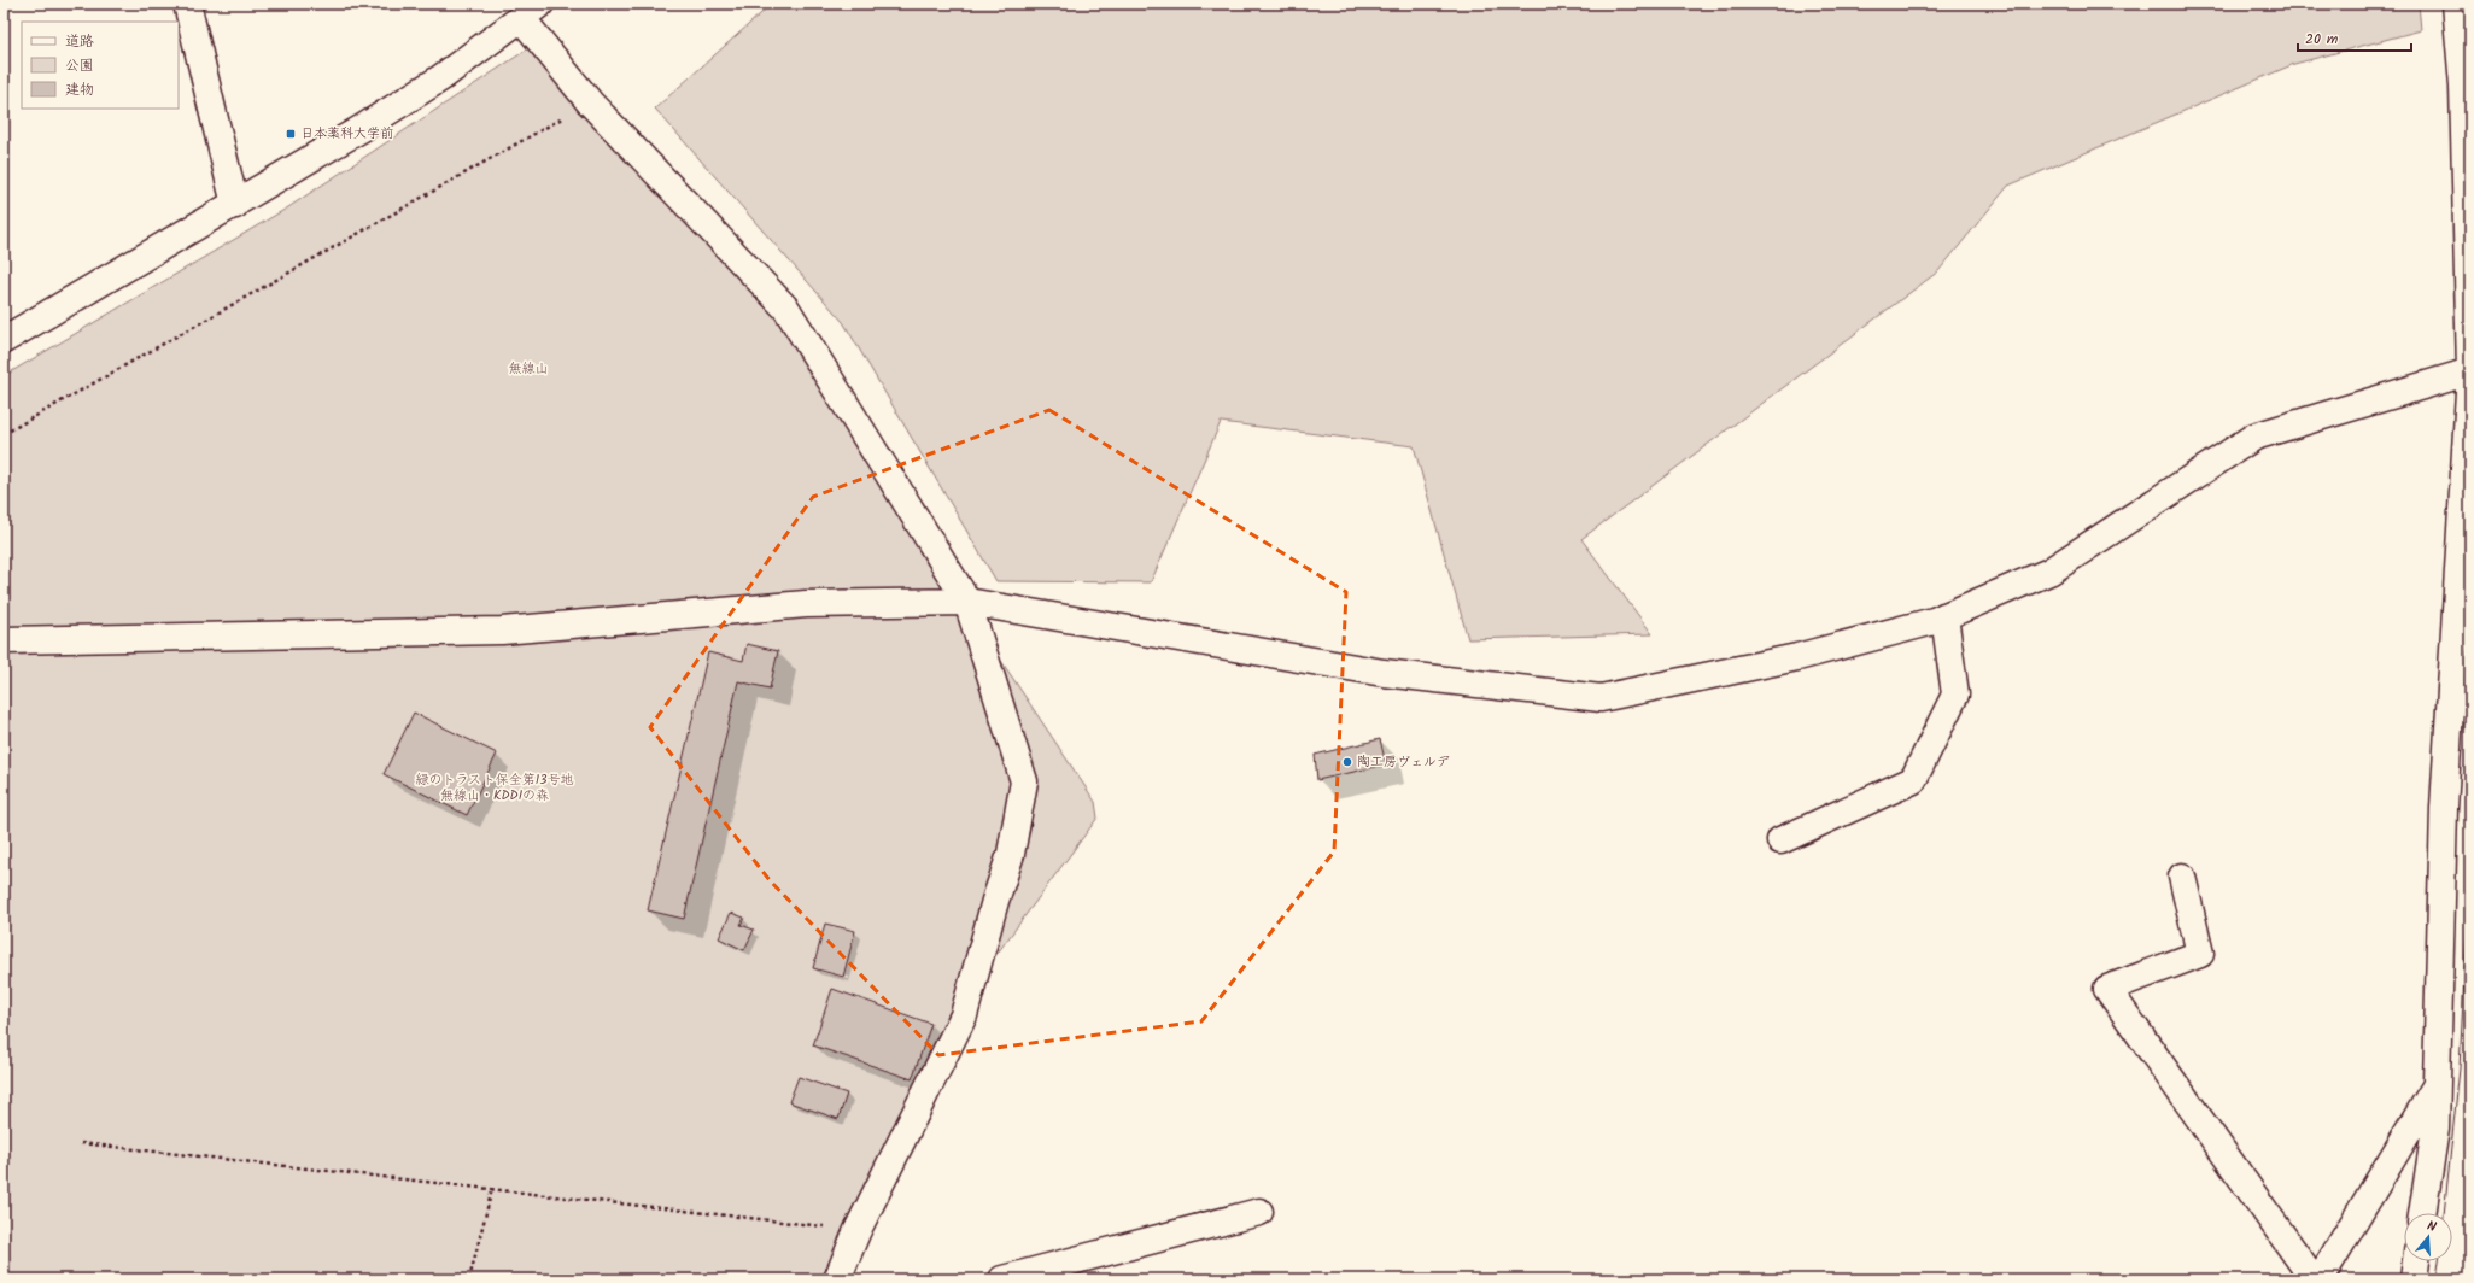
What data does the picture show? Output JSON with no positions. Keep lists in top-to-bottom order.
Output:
{
  "parks": ["無線山", "緑のトラスト保全第13号地 無線山・KDDIの森"],
  "places": {
    "transit": ["日本薬科大学前"],
    "other": ["陶工房ヴェルデ"]
  },
  "legend": ["道路", "公園", "建物"],
  "scale_bar": "20 m",
  "north": "top"
}
